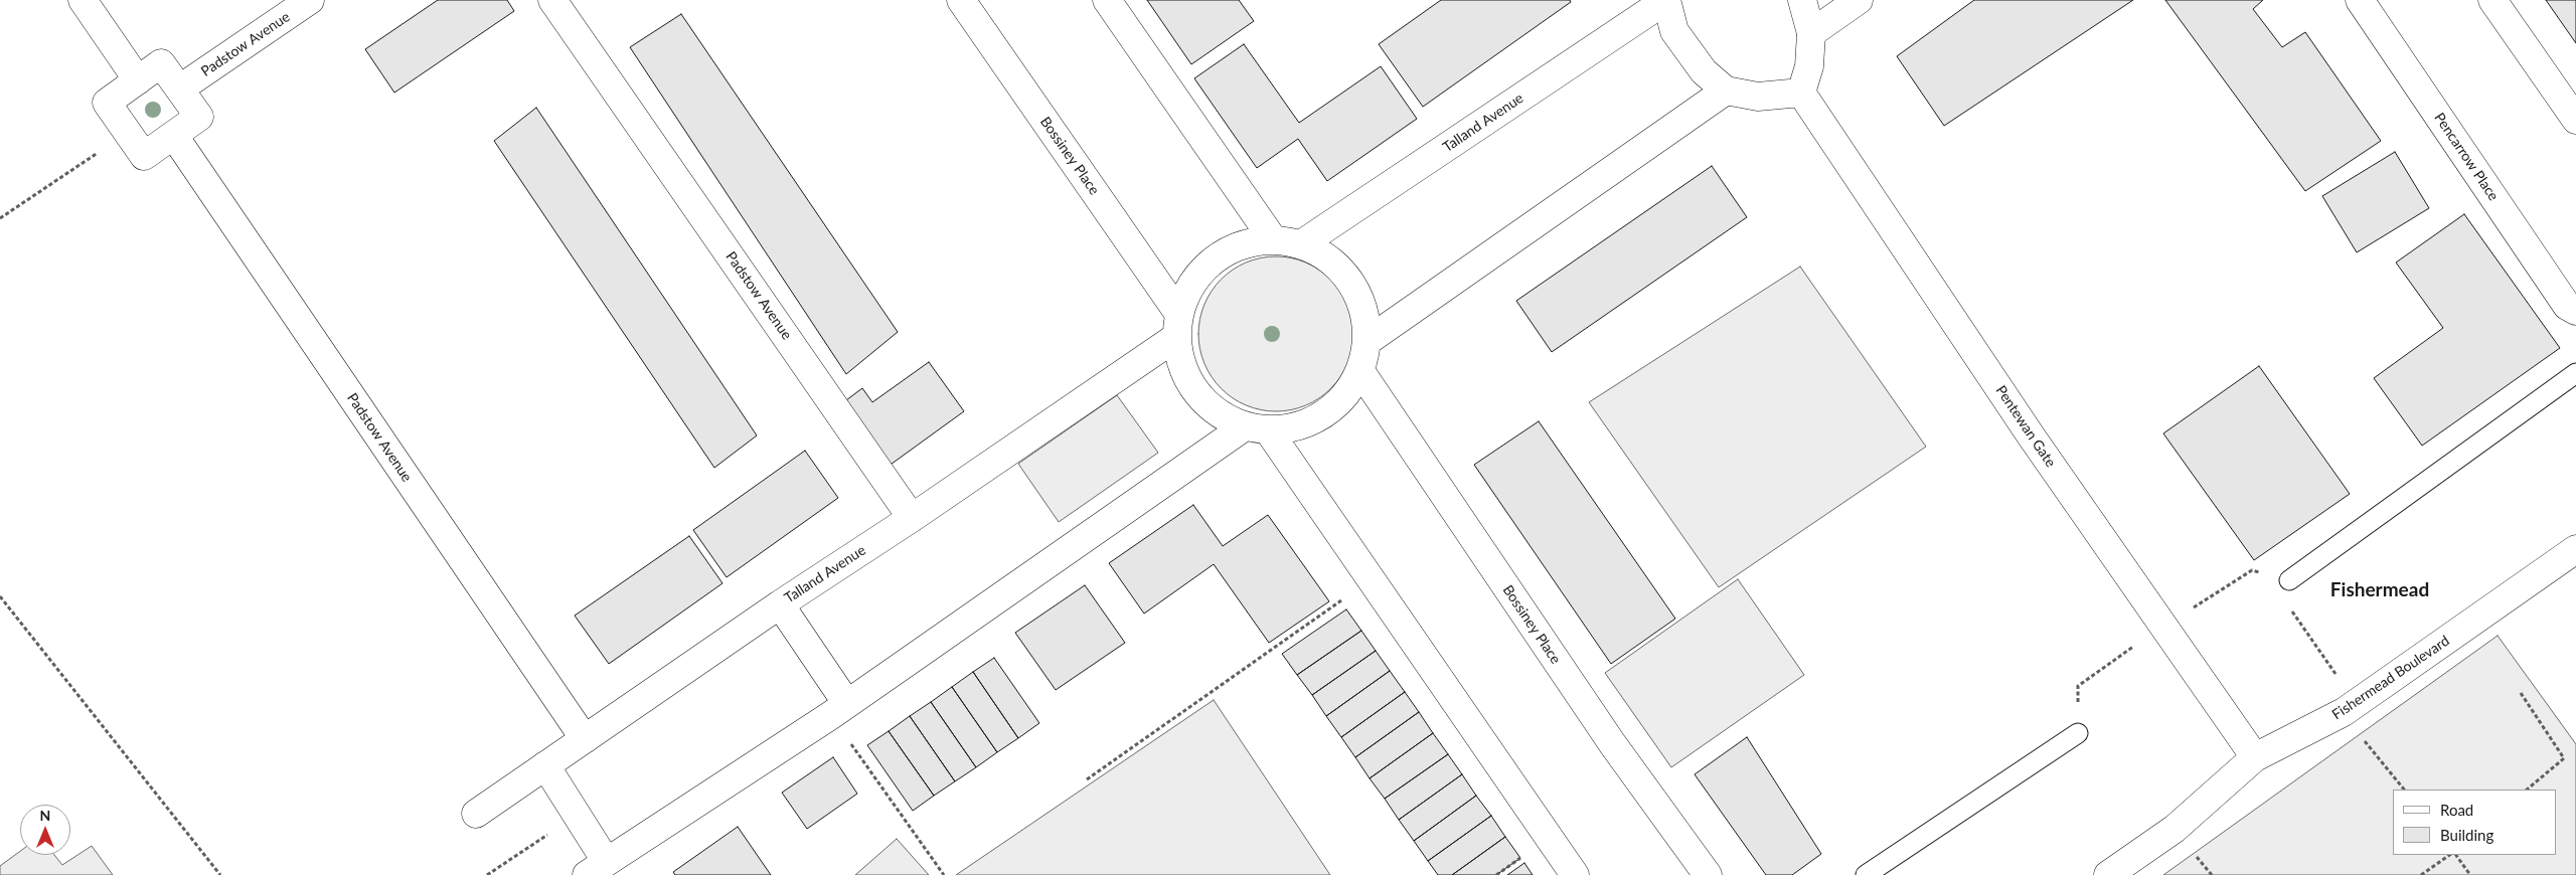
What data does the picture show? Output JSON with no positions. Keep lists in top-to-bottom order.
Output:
{
  "streets": {
    "street": [
      "Padstow Avenue",
      "Talland Avenue",
      "Bossiney Place",
      "Pencarrow Place",
      "Pentewan Gate",
      "Fishermead Boulevard"
    ]
  },
  "crossings": [
    ["Padstow Avenue", "Talland Avenue"],
    ["Talland Avenue", "Bossiney Place"],
    ["Pentewan Gate", "Fishermead Boulevard"]
  ],
  "districts": ["Fishermead"],
  "legend": ["Road", "Building"],
  "north": "top"
}
